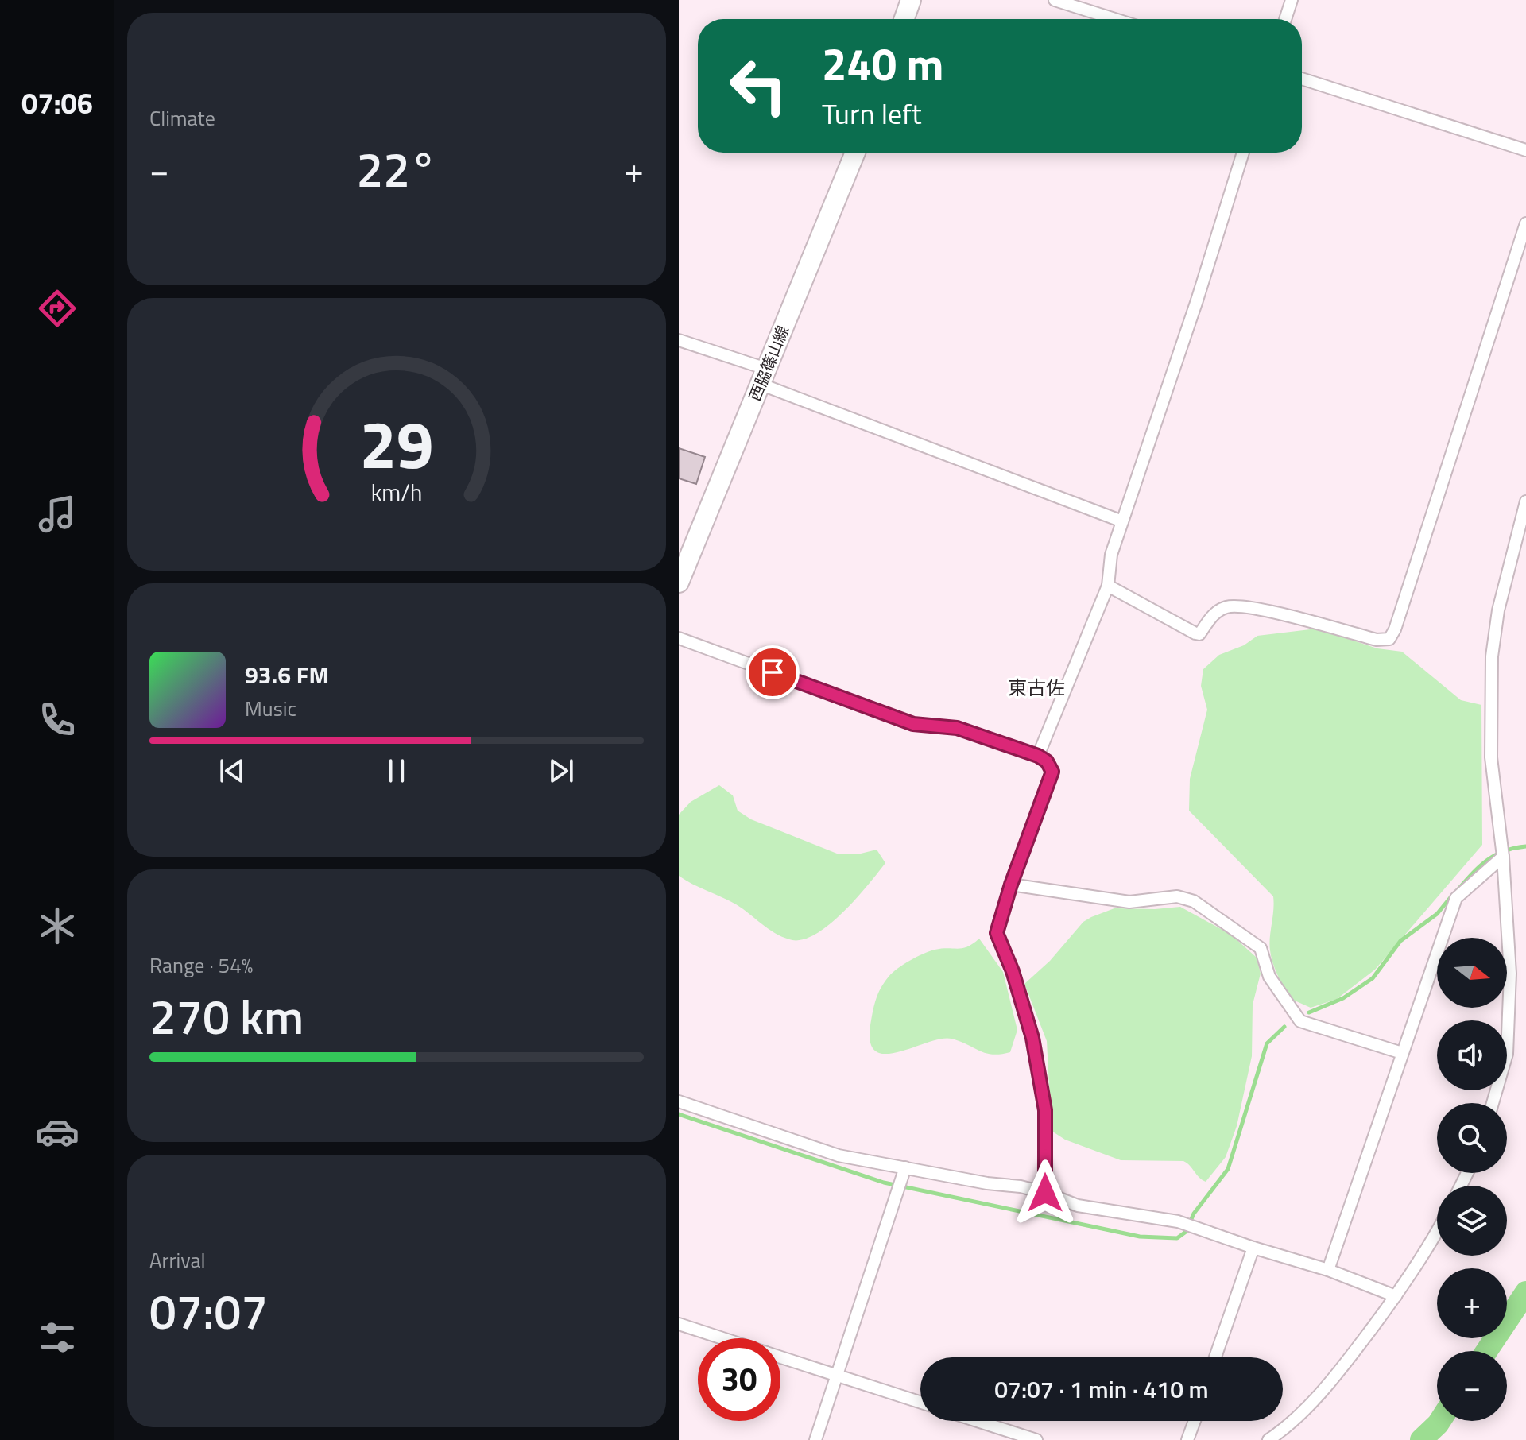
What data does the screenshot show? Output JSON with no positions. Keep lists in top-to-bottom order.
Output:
{
  "streets": {
    "main road": ["西脇篠山線"]
  },
  "districts": ["東古佐"],
  "north": "right",
  "page": {
    "tabs": "07:06",
    "tile": [
      "Climate",
      ["Range · 54%", "270 km"],
      ["Arrival", "07:07"]
    ],
    "turn": ["240 m", "Turn left"],
    "heat": ["−", "22°", "+"],
    "song": ["93.6 FM", "Music"],
    "map_buttons": ["+", "−"],
    "limit": "30",
    "trip": "07:07 · 1 min · 410 m",
    "gauge": ["29", "km/h"]
  }
}
